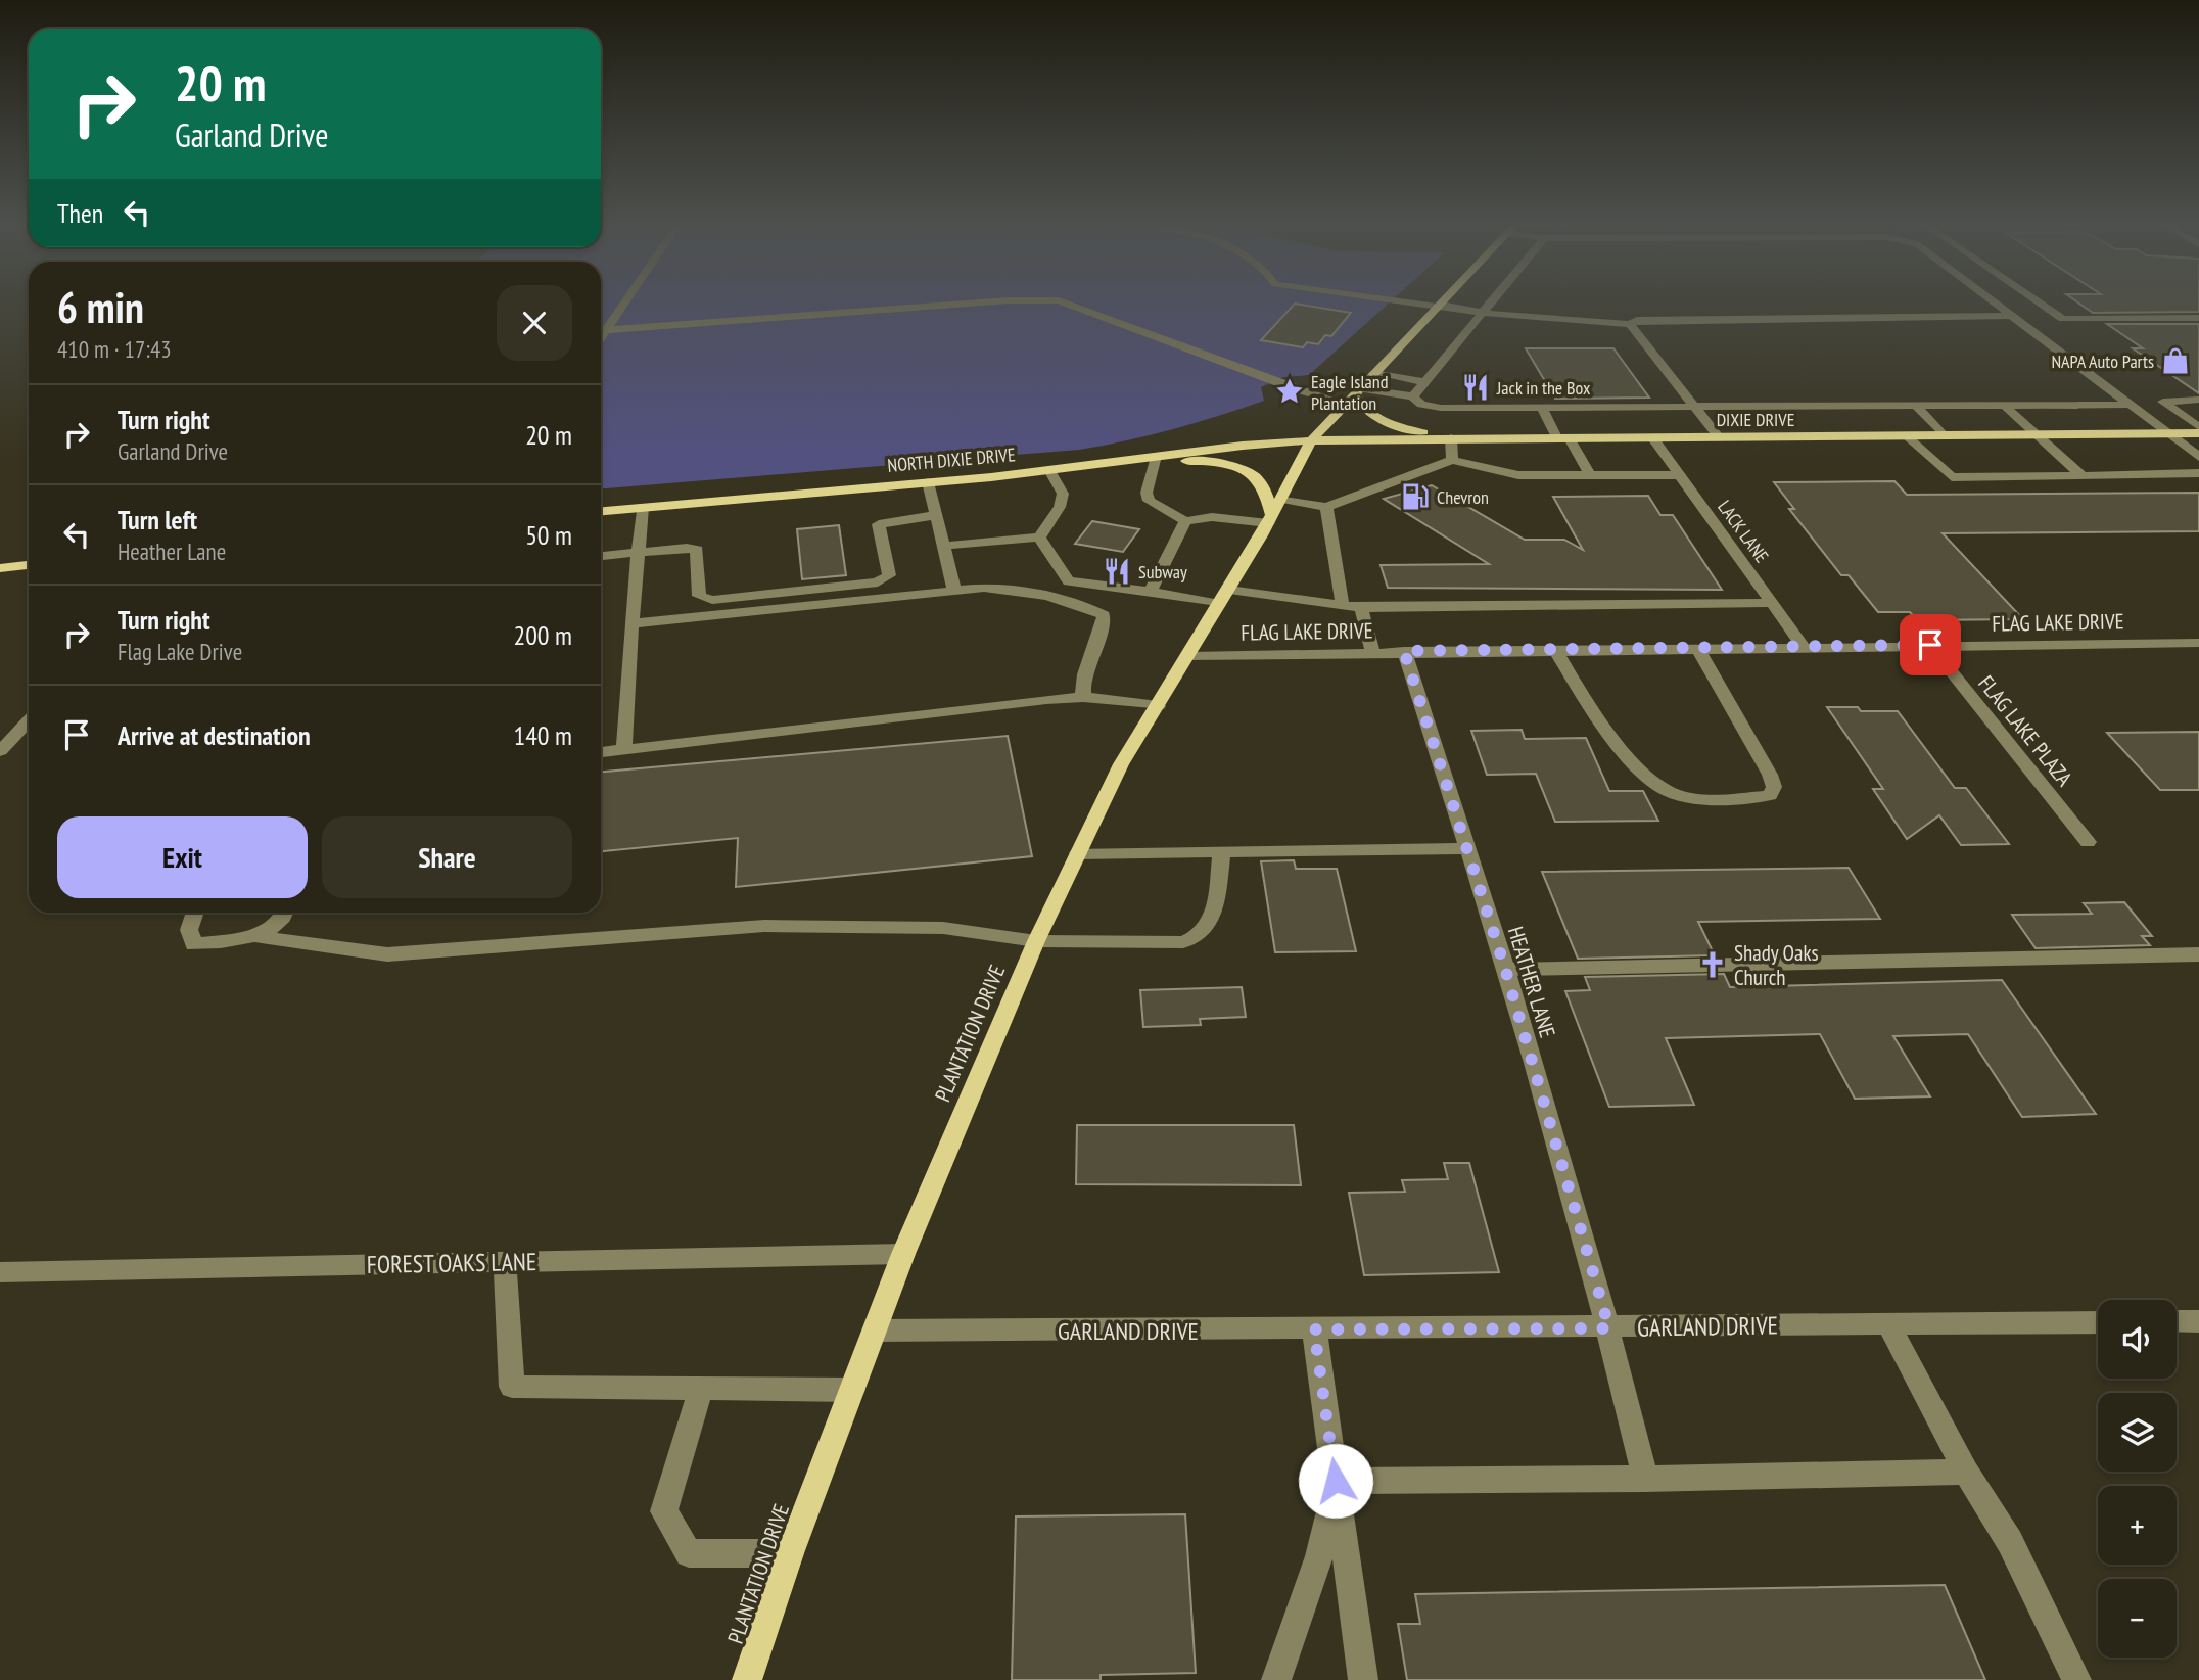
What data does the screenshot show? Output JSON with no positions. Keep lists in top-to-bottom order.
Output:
{
  "streets": {
    "main road": ["DIXIE DRIVE", "NORTH DIXIE DRIVE", "PLANTATION DRIVE"],
    "street": [
      "LACK LANE",
      "FLAG LAKE DRIVE",
      "FLAG LAKE PLAZA",
      "HEATHER LANE",
      "FOREST OAKS LANE",
      "GARLAND DRIVE"
    ]
  },
  "crossings": [
    ["DIXIE DRIVE", "NORTH DIXIE DRIVE"],
    ["DIXIE DRIVE", "LACK LANE"],
    ["DIXIE DRIVE", "PLANTATION DRIVE"],
    ["NORTH DIXIE DRIVE", "PLANTATION DRIVE"],
    ["LACK LANE", "FLAG LAKE DRIVE"],
    ["FLAG LAKE DRIVE", "FLAG LAKE PLAZA"],
    ["FLAG LAKE DRIVE", "HEATHER LANE"],
    ["FLAG LAKE DRIVE", "PLANTATION DRIVE"],
    ["HEATHER LANE", "GARLAND DRIVE"],
    ["PLANTATION DRIVE", "FOREST OAKS LANE"],
    ["PLANTATION DRIVE", "GARLAND DRIVE"]
  ],
  "places": {
    "shop": ["NAPA Auto Parts"],
    "restaurant": ["Jack in the Box", "Subway"],
    "place": ["Eagle Island Plantation"],
    "fuel station": ["Chevron"],
    "church": ["Shady Oaks Church"]
  },
  "page": {
    "turn": ["20 m", "Garland Drive"],
    "then": "Then",
    "heading": ["6 min", "410 m · 17:43"],
    "list": [
      {
        "name": "Turn right",
        "note": "Garland Drive",
        "value": "20 m"
      },
      {
        "name": "Turn left",
        "note": "Heather Lane",
        "value": "50 m"
      },
      {
        "name": "Turn right",
        "note": "Flag Lake Drive",
        "value": "200 m"
      },
      {
        "name": "Arrive at destination",
        "value": "140 m"
      }
    ],
    "buttons": ["Exit", "Share"],
    "map_buttons": ["+", "−"]
  }
}
